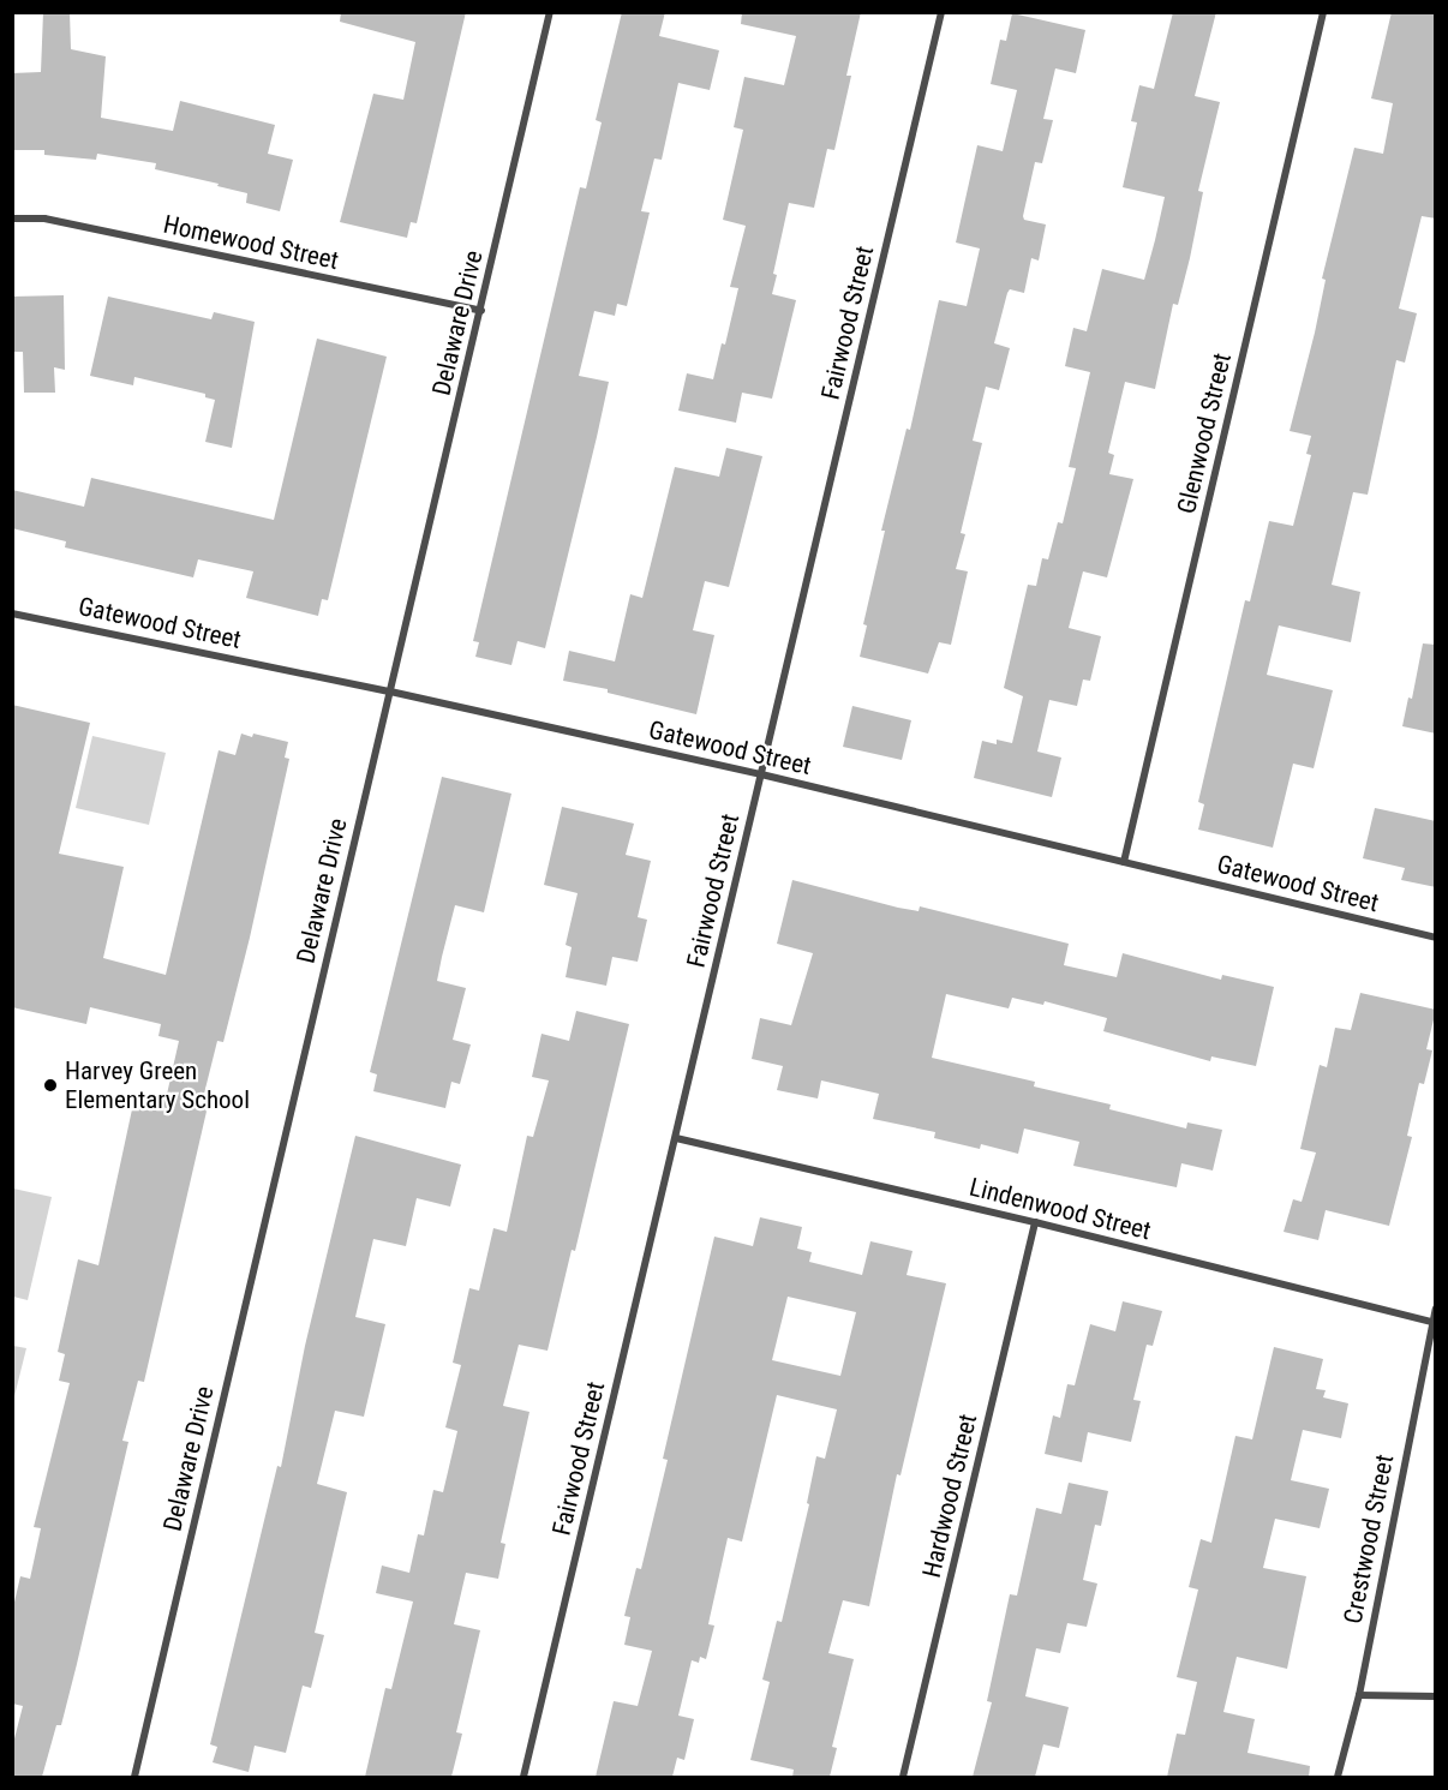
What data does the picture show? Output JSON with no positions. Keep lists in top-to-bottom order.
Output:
{
  "streets": {
    "street": [
      "Homewood Street",
      "Delaware Drive",
      "Fairwood Street",
      "Glenwood Street",
      "Gatewood Street",
      "Lindenwood Street",
      "Hardwood Street",
      "Crestwood Street"
    ]
  },
  "crossings": [
    ["Homewood Street", "Delaware Drive"],
    ["Delaware Drive", "Gatewood Street"],
    ["Fairwood Street", "Gatewood Street"],
    ["Fairwood Street", "Lindenwood Street"],
    ["Glenwood Street", "Gatewood Street"],
    ["Lindenwood Street", "Hardwood Street"],
    ["Lindenwood Street", "Crestwood Street"]
  ],
  "places": ["Harvey Green Elementary School"]
}
